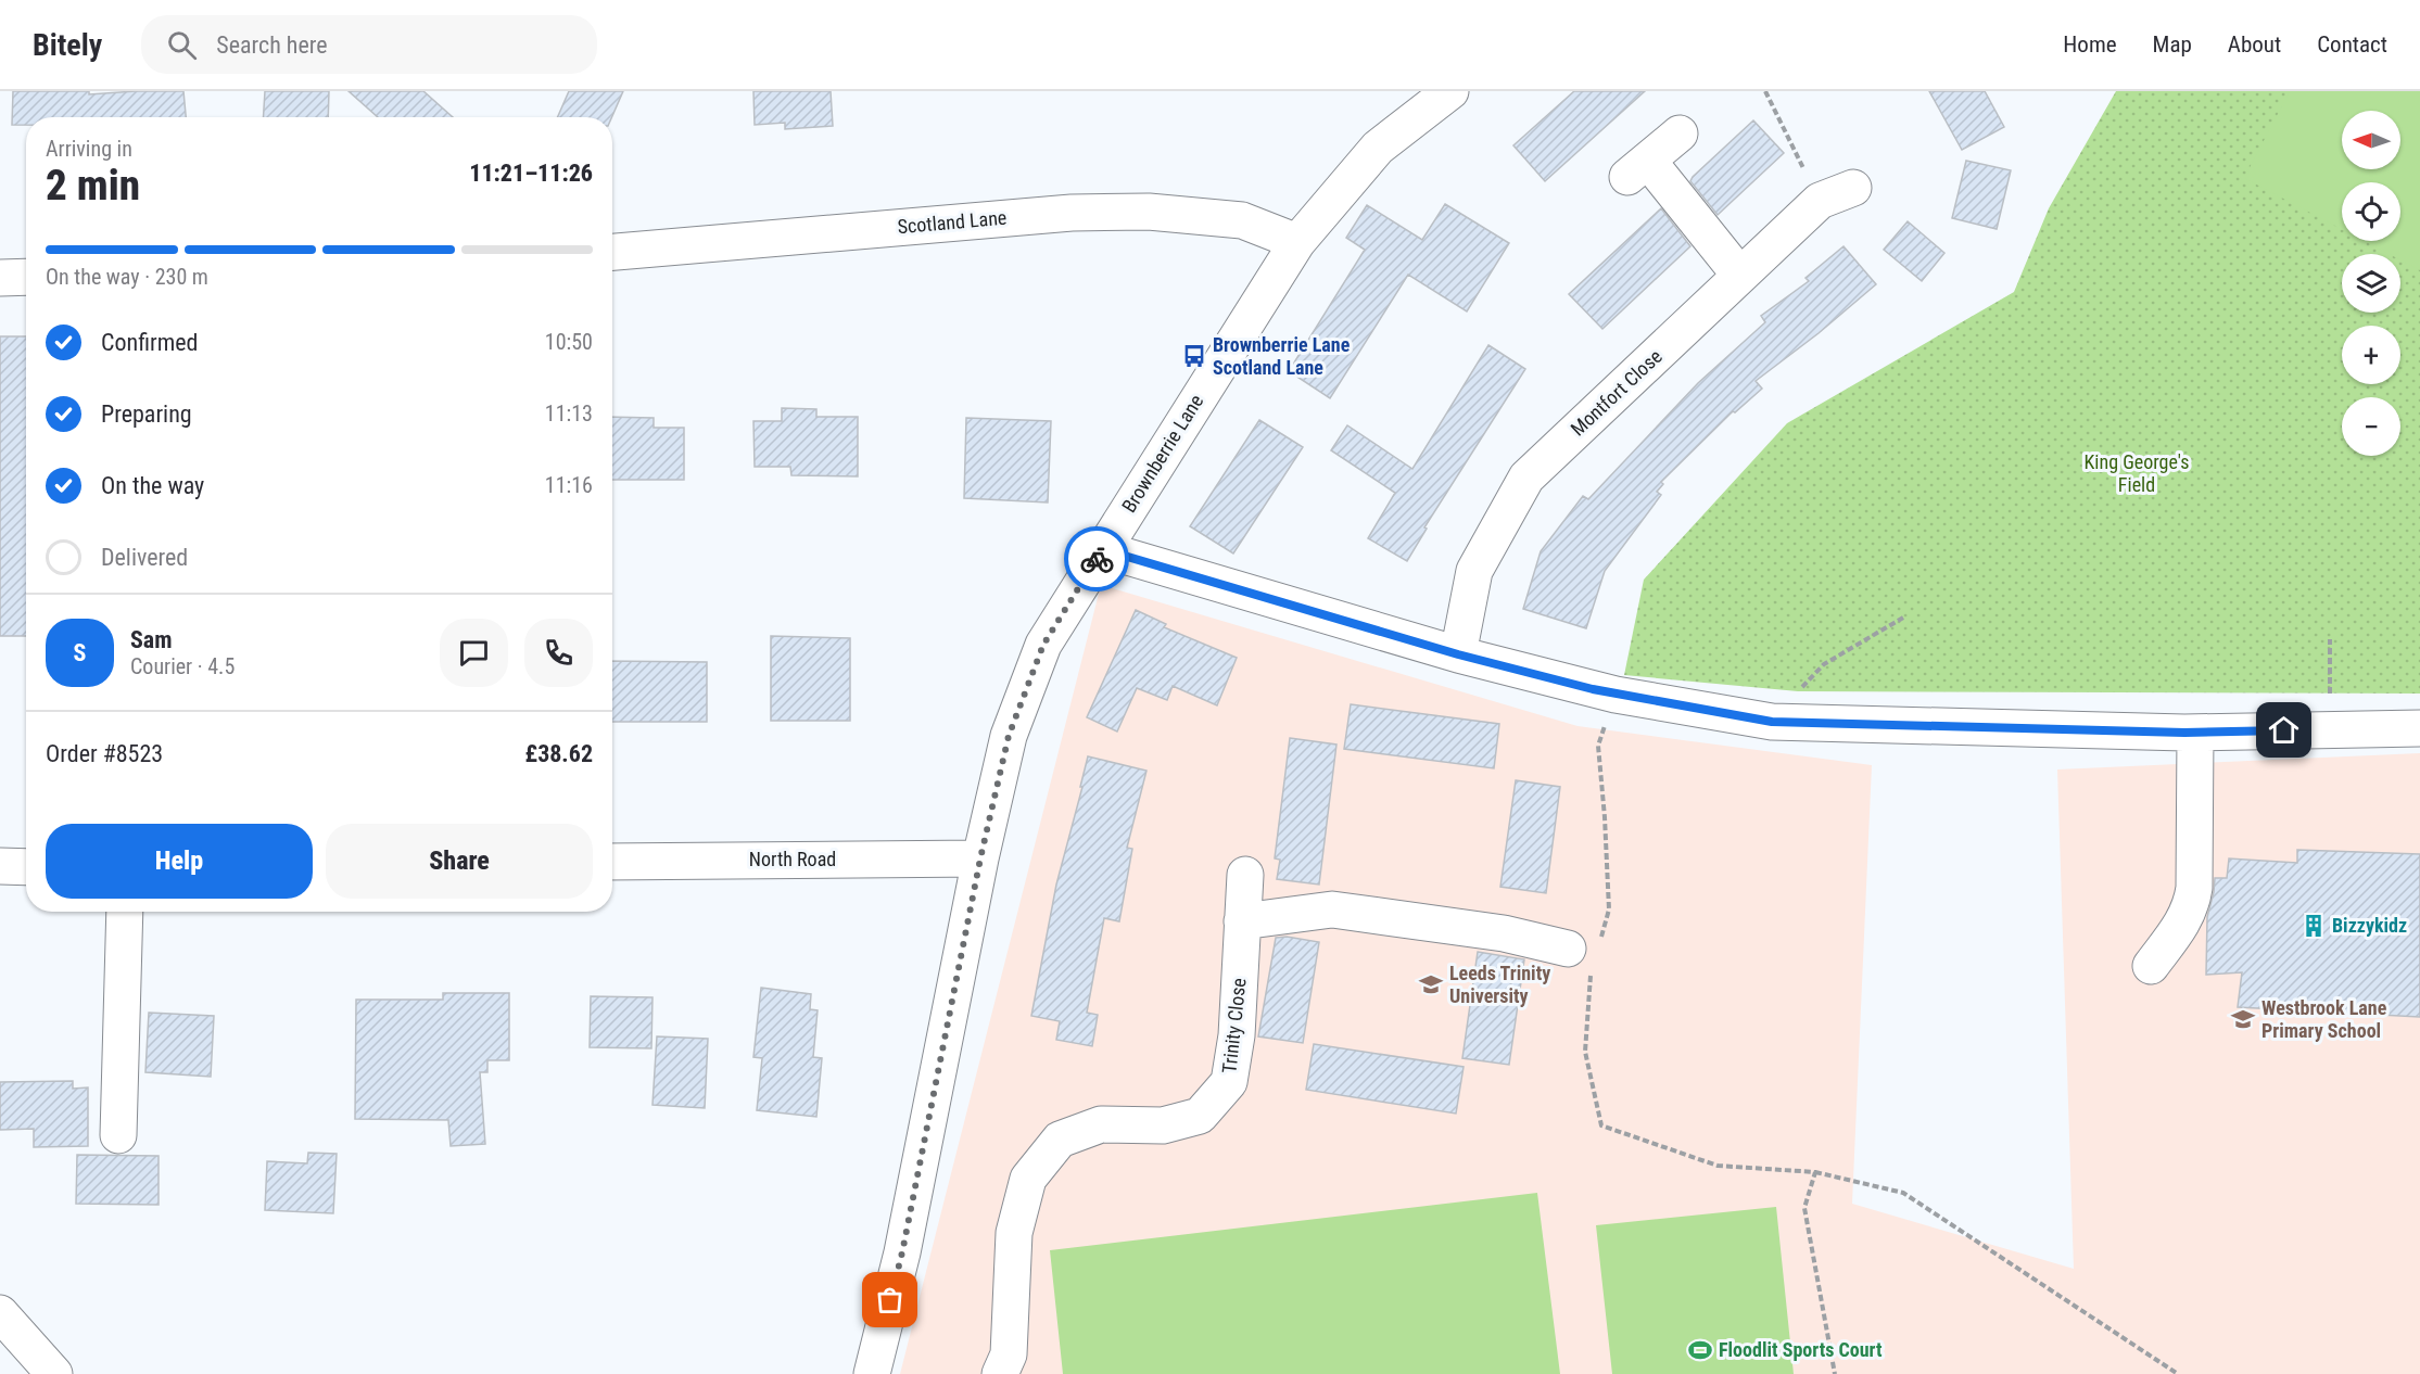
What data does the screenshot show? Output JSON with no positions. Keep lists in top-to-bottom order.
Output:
{
  "streets": {
    "street": [
      "Scotland Lane",
      "Montfort Close",
      "Brownberrie Lane",
      "North Road",
      "Trinity Close"
    ]
  },
  "crossings": [
    ["Scotland Lane", "Brownberrie Lane"],
    ["Brownberrie Lane", "North Road"]
  ],
  "parks": ["King George's Field"],
  "places": {
    "bus stop": ["Brownberrie Lane Scotland Lane"],
    "building": ["Bizzykidz"],
    "school or university": ["Leeds Trinity University", "Westbrook Lane Primary School"],
    "sports": ["Floodlit Sports Court"]
  },
  "north": "left",
  "page": {
    "header": "Bitely",
    "search": "Search here",
    "nav": [
      "Home",
      "Map",
      "About",
      "Contact"
    ],
    "map_buttons": ["+", "−"],
    "heading": ["2 min", "Arriving in", "11:21–11:26"],
    "panel": [
      "Sam",
      "Courier · 4.5",
      "Order #8523",
      "£38.62"
    ],
    "bar": "On the way · 230 m",
    "list": [
      ["Confirmed", "10:50"],
      ["Preparing", "11:13"],
      ["On the way", "11:16"],
      "Delivered"
    ],
    "round": "S",
    "buttons": ["Help", "Share"]
  }
}
